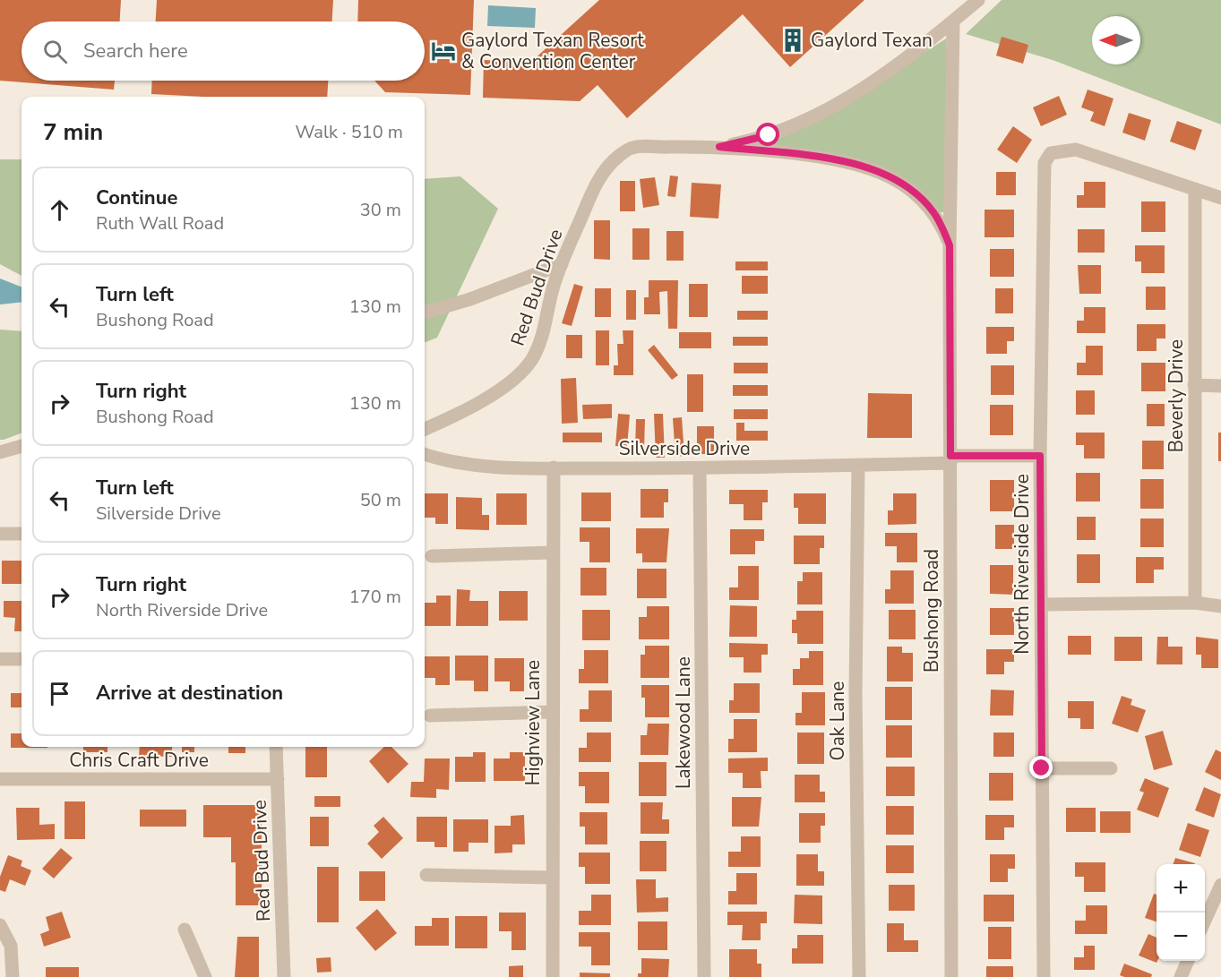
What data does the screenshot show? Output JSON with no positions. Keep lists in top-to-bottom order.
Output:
{
  "streets": {
    "street": [
      "Red Bud Drive",
      "Beverly Drive",
      "Silverside Drive",
      "North Riverside Drive",
      "Bushong Road",
      "Oak Lane",
      "Highview Lane",
      "Lakewood Lane",
      "Chris Craft Drive"
    ]
  },
  "crossings": [
    ["Red Bud Drive", "Bushong Road"],
    ["Red Bud Drive", "Chris Craft Drive"],
    ["Beverly Drive", "North Riverside Drive"],
    ["Silverside Drive", "North Riverside Drive"],
    ["Silverside Drive", "Bushong Road"],
    ["Silverside Drive", "Oak Lane"],
    ["Silverside Drive", "Highview Lane"],
    ["Silverside Drive", "Lakewood Lane"]
  ],
  "places": {
    "building": ["Gaylord Texan"],
    "hotel": ["Gaylord Texan Resort & Convention Center"]
  },
  "north": "left",
  "page": {
    "search": "Search here",
    "heading": ["7 min", "Walk · 510 m"],
    "list": [
      ["Continue", "Ruth Wall Road", "30 m"],
      ["Turn left", "Bushong Road", "130 m"],
      ["Turn right", "Bushong Road", "130 m"],
      ["Turn left", "Silverside Drive", "50 m"],
      ["Turn right", "North Riverside Drive", "170 m"],
      "Arrive at destination"
    ],
    "map_buttons": ["+", "−"]
  }
}
